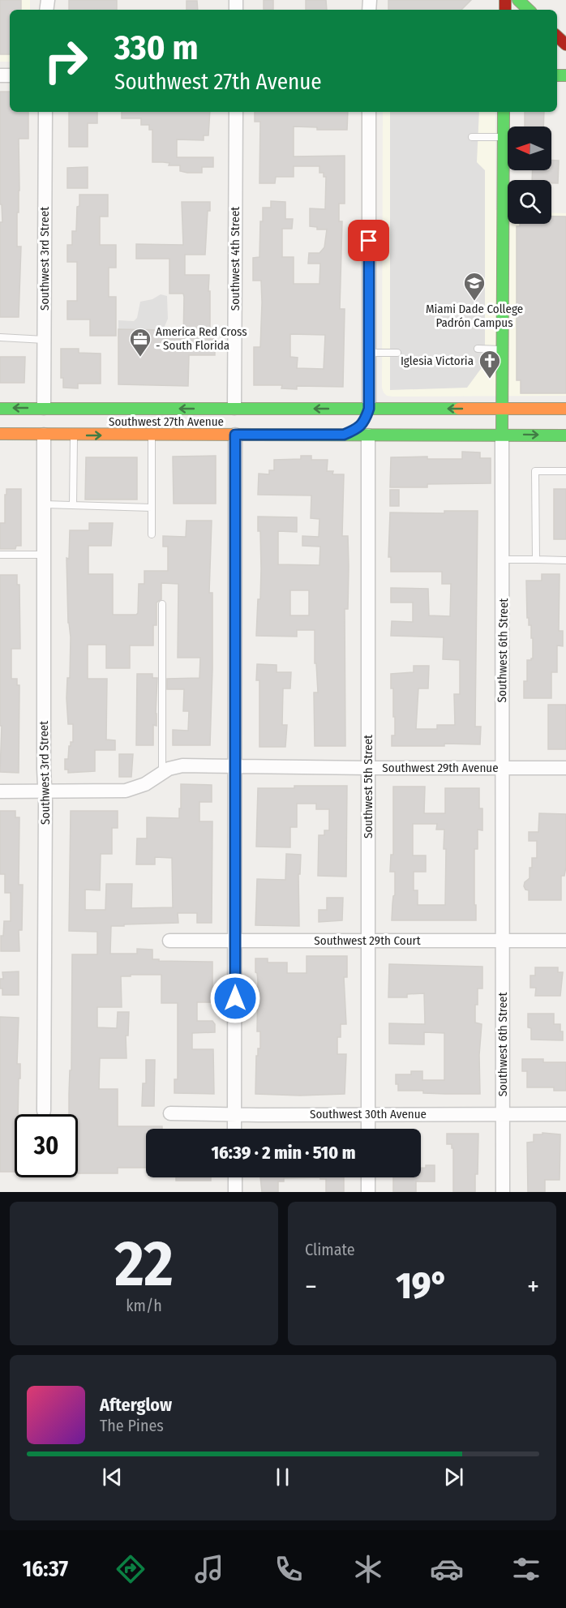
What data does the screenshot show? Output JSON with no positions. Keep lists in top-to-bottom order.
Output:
{
  "streets": {
    "main road": ["Southwest 27th Avenue", "Southwest 6th Street"],
    "street": [
      "Southwest 3rd Street",
      "Southwest 4th Street",
      "Southwest 29th Avenue",
      "Southwest 5th Street",
      "Southwest 29th Court",
      "Southwest 30th Avenue"
    ]
  },
  "crossings": [
    ["Southwest 3rd Street", "Southwest 27th Avenue"],
    ["Southwest 3rd Street", "Southwest 29th Avenue"],
    ["Southwest 4th Street", "Southwest 27th Avenue"],
    ["Southwest 4th Street", "Southwest 29th Avenue"],
    ["Southwest 4th Street", "Southwest 29th Court"],
    ["Southwest 4th Street", "Southwest 30th Avenue"],
    ["Southwest 27th Avenue", "Southwest 6th Street"],
    ["Southwest 27th Avenue", "Southwest 5th Street"],
    ["Southwest 6th Street", "Southwest 29th Avenue"],
    ["Southwest 6th Street", "Southwest 29th Court"],
    ["Southwest 6th Street", "Southwest 30th Avenue"],
    ["Southwest 29th Avenue", "Southwest 5th Street"],
    ["Southwest 5th Street", "Southwest 29th Court"],
    ["Southwest 5th Street", "Southwest 30th Avenue"]
  ],
  "places": {
    "school or university": ["Miami Dade College Padrón Campus"],
    "office": ["America Red Cross - South Florida"],
    "church": ["Iglesia Victoria"]
  },
  "north": "left",
  "page": {
    "turn": ["330 m", "Southwest 27th Avenue"],
    "limit": "30",
    "trip": "16:39 · 2 min · 510 m",
    "tile": [
      ["22", "km/h"],
      "Climate"
    ],
    "heat": ["−", "19°", "+"],
    "song": ["Afterglow", "The Pines"],
    "tabs": "16:37"
  }
}
